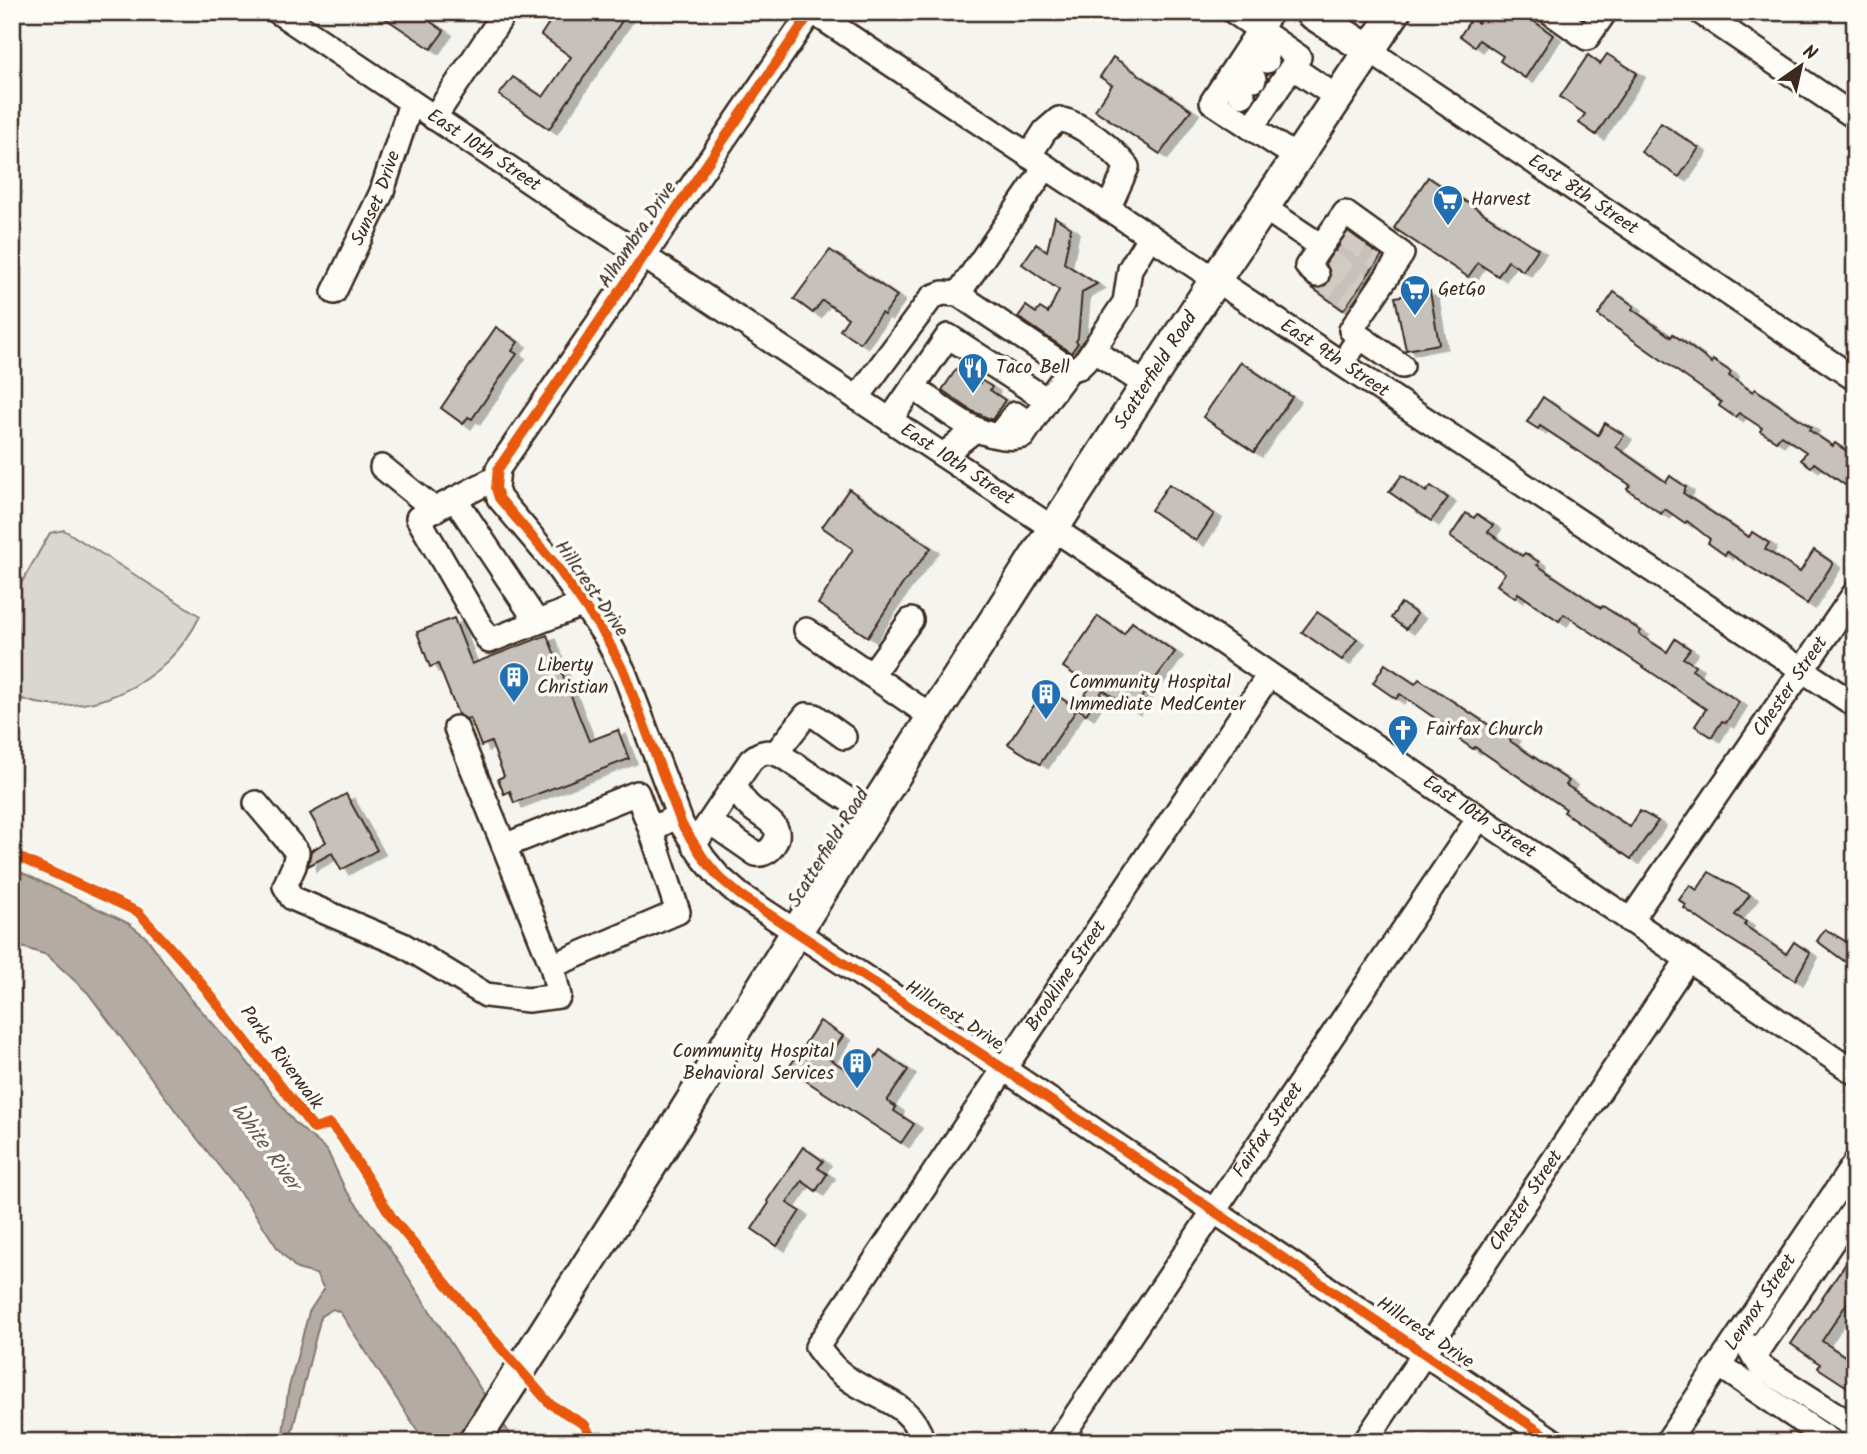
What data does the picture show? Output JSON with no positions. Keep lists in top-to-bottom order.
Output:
{
  "streets": {
    "main road": ["East 8th Street", "Scatterfield Road"],
    "street": [
      "East 10th Street",
      "Sunset Drive",
      "Alhambra Drive",
      "East 9th Street",
      "Hillcrest Drive",
      "Chester Street",
      "Brookline Street",
      "Fairfax Street",
      "Lennox Street"
    ],
    "cycle path": ["Parks Riverwalk"]
  },
  "crossings": [
    ["East 10th Street", "Sunset Drive"],
    ["East 10th Street", "Alhambra Drive"],
    ["East 10th Street", "Scatterfield Road"],
    ["East 10th Street", "Chester Street"],
    ["East 10th Street", "Brookline Street"],
    ["East 10th Street", "Fairfax Street"],
    ["East 8th Street", "Scatterfield Road"],
    ["Alhambra Drive", "East 9th Street"],
    ["Alhambra Drive", "Hillcrest Drive"],
    ["East 9th Street", "Scatterfield Road"],
    ["East 9th Street", "Chester Street"],
    ["Scatterfield Road", "Hillcrest Drive"],
    ["Hillcrest Drive", "Chester Street"],
    ["Hillcrest Drive", "Brookline Street"],
    ["Hillcrest Drive", "Fairfax Street"]
  ],
  "water": ["White River"],
  "places": {
    "supermarket": ["Harvest", "GetGo"],
    "restaurant": ["Taco Bell"],
    "building": ["Liberty Christian", "Community Hospital Immediate MedCenter", "Community Hospital Behavioral Services"],
    "church": ["Fairfax Church"]
  },
  "north": "top right"
}
